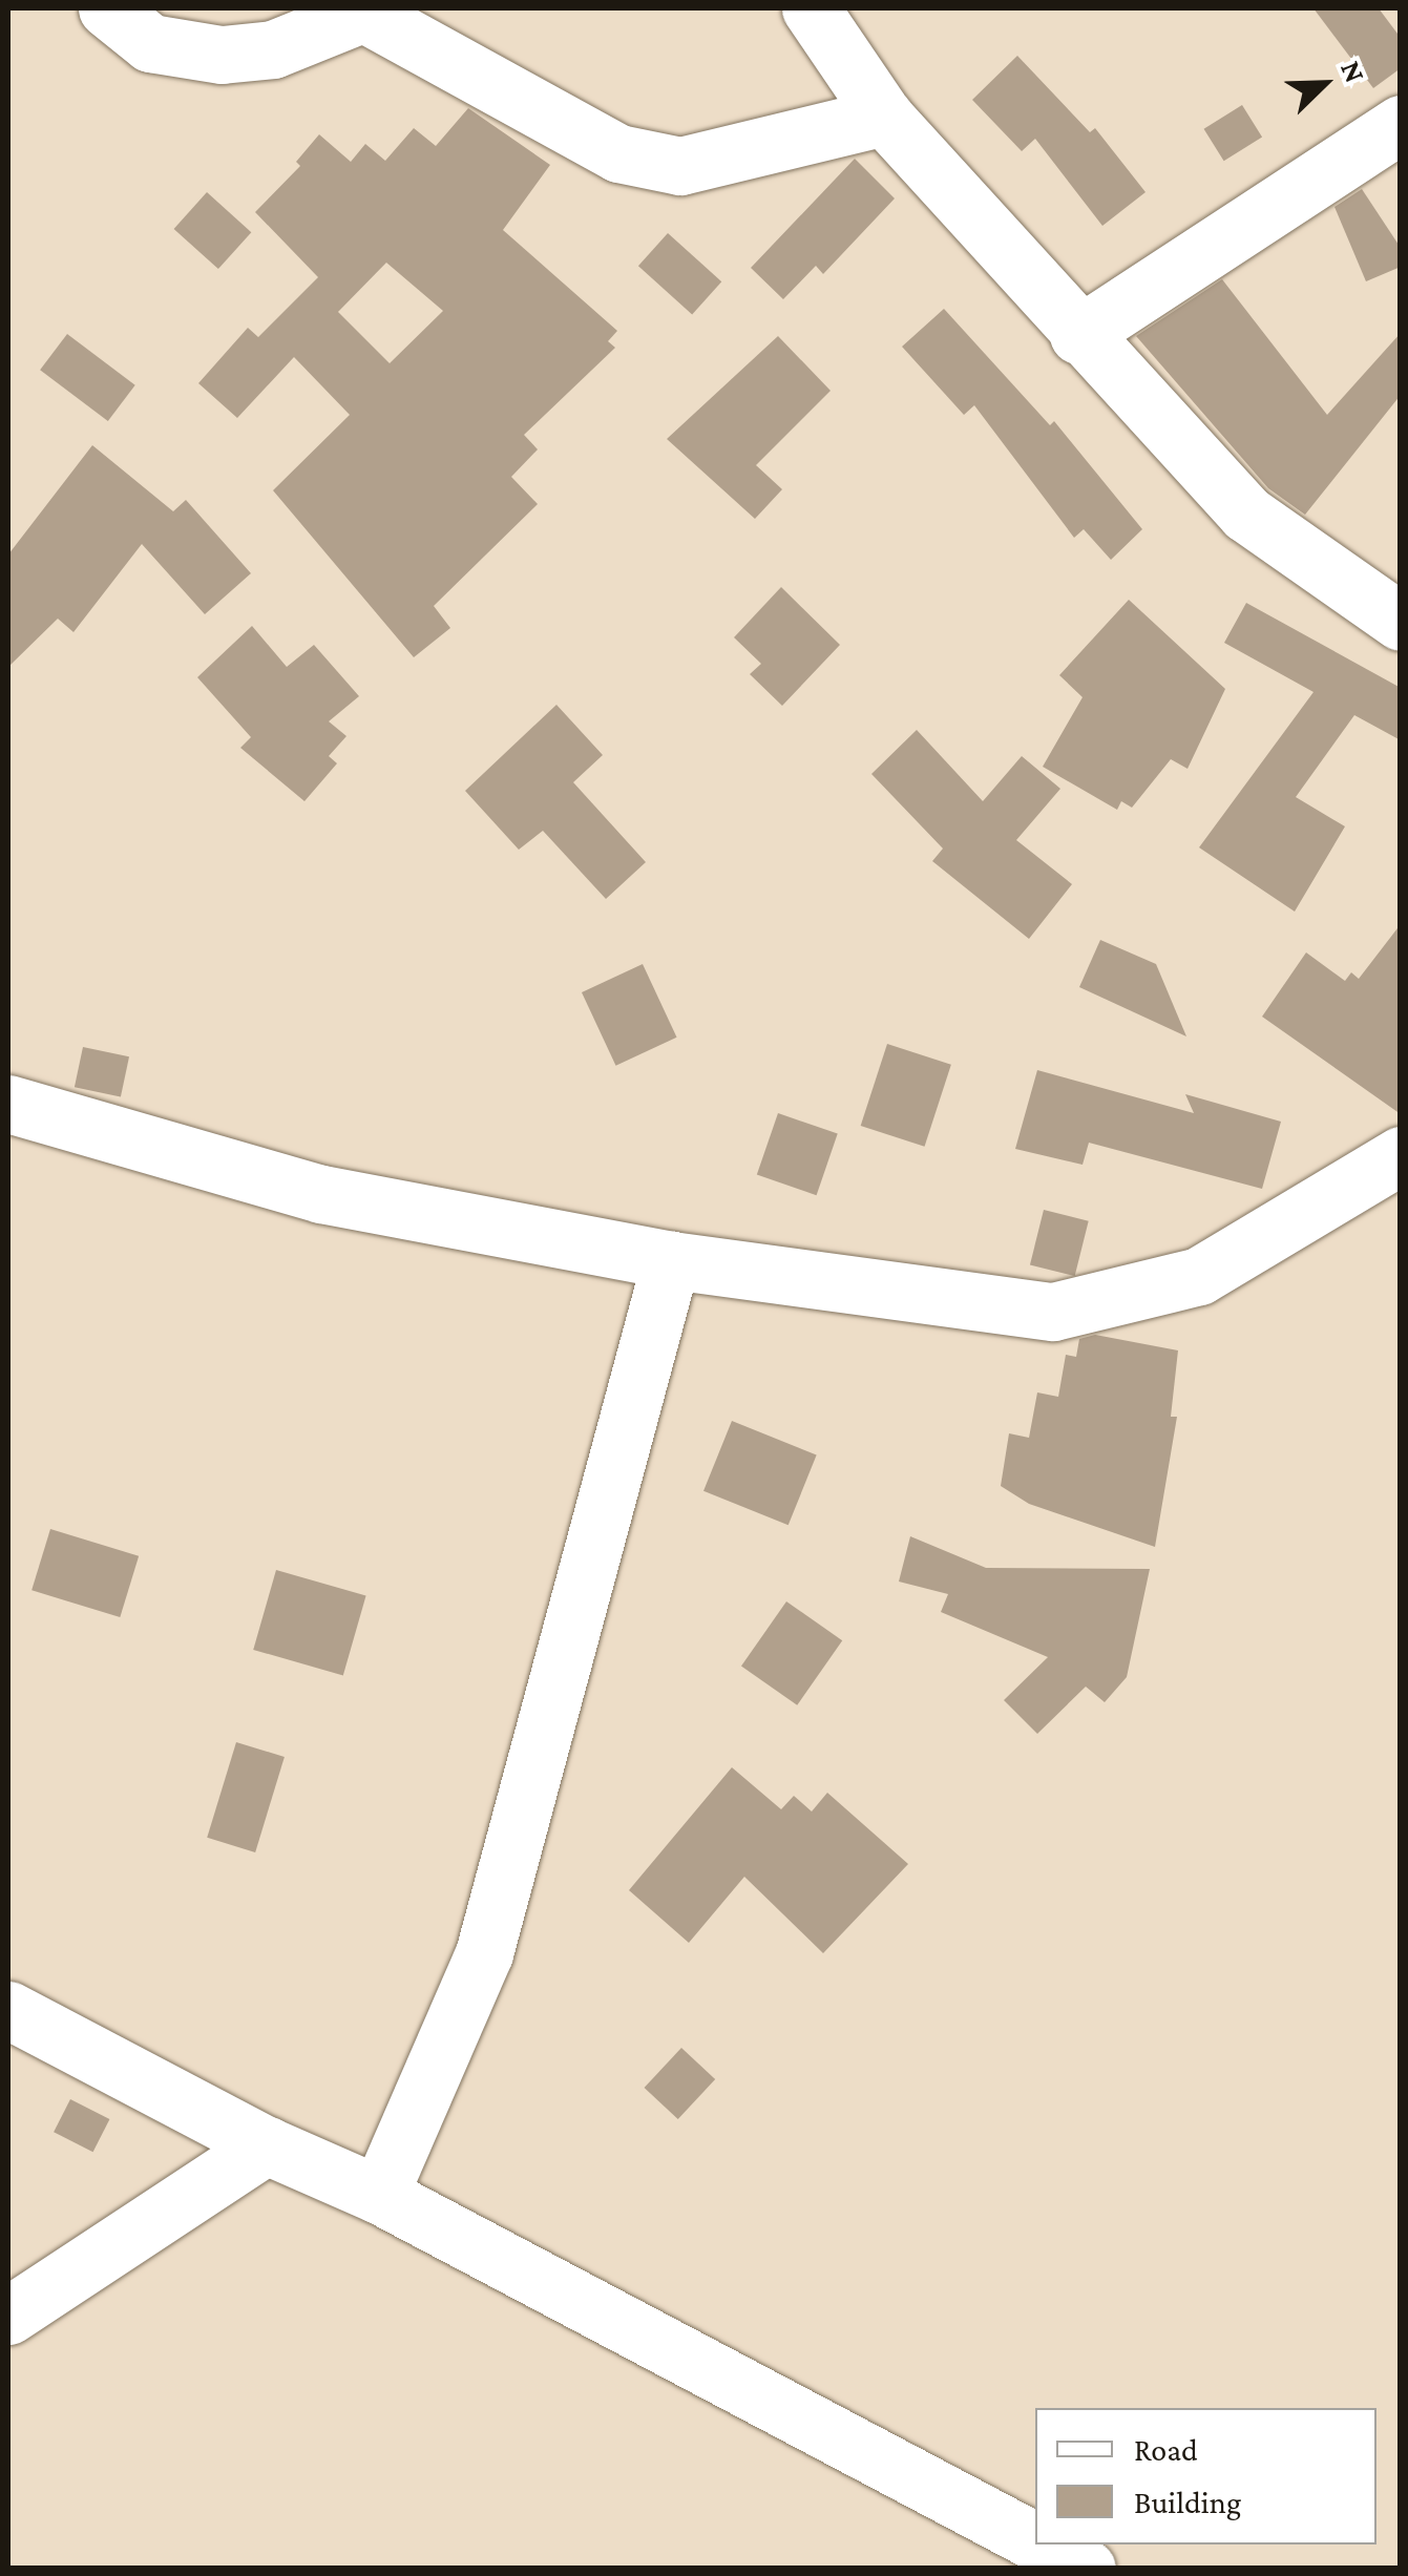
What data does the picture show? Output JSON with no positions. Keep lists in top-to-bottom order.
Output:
{
  "legend": ["Road", "Building"],
  "north": "top right"
}
